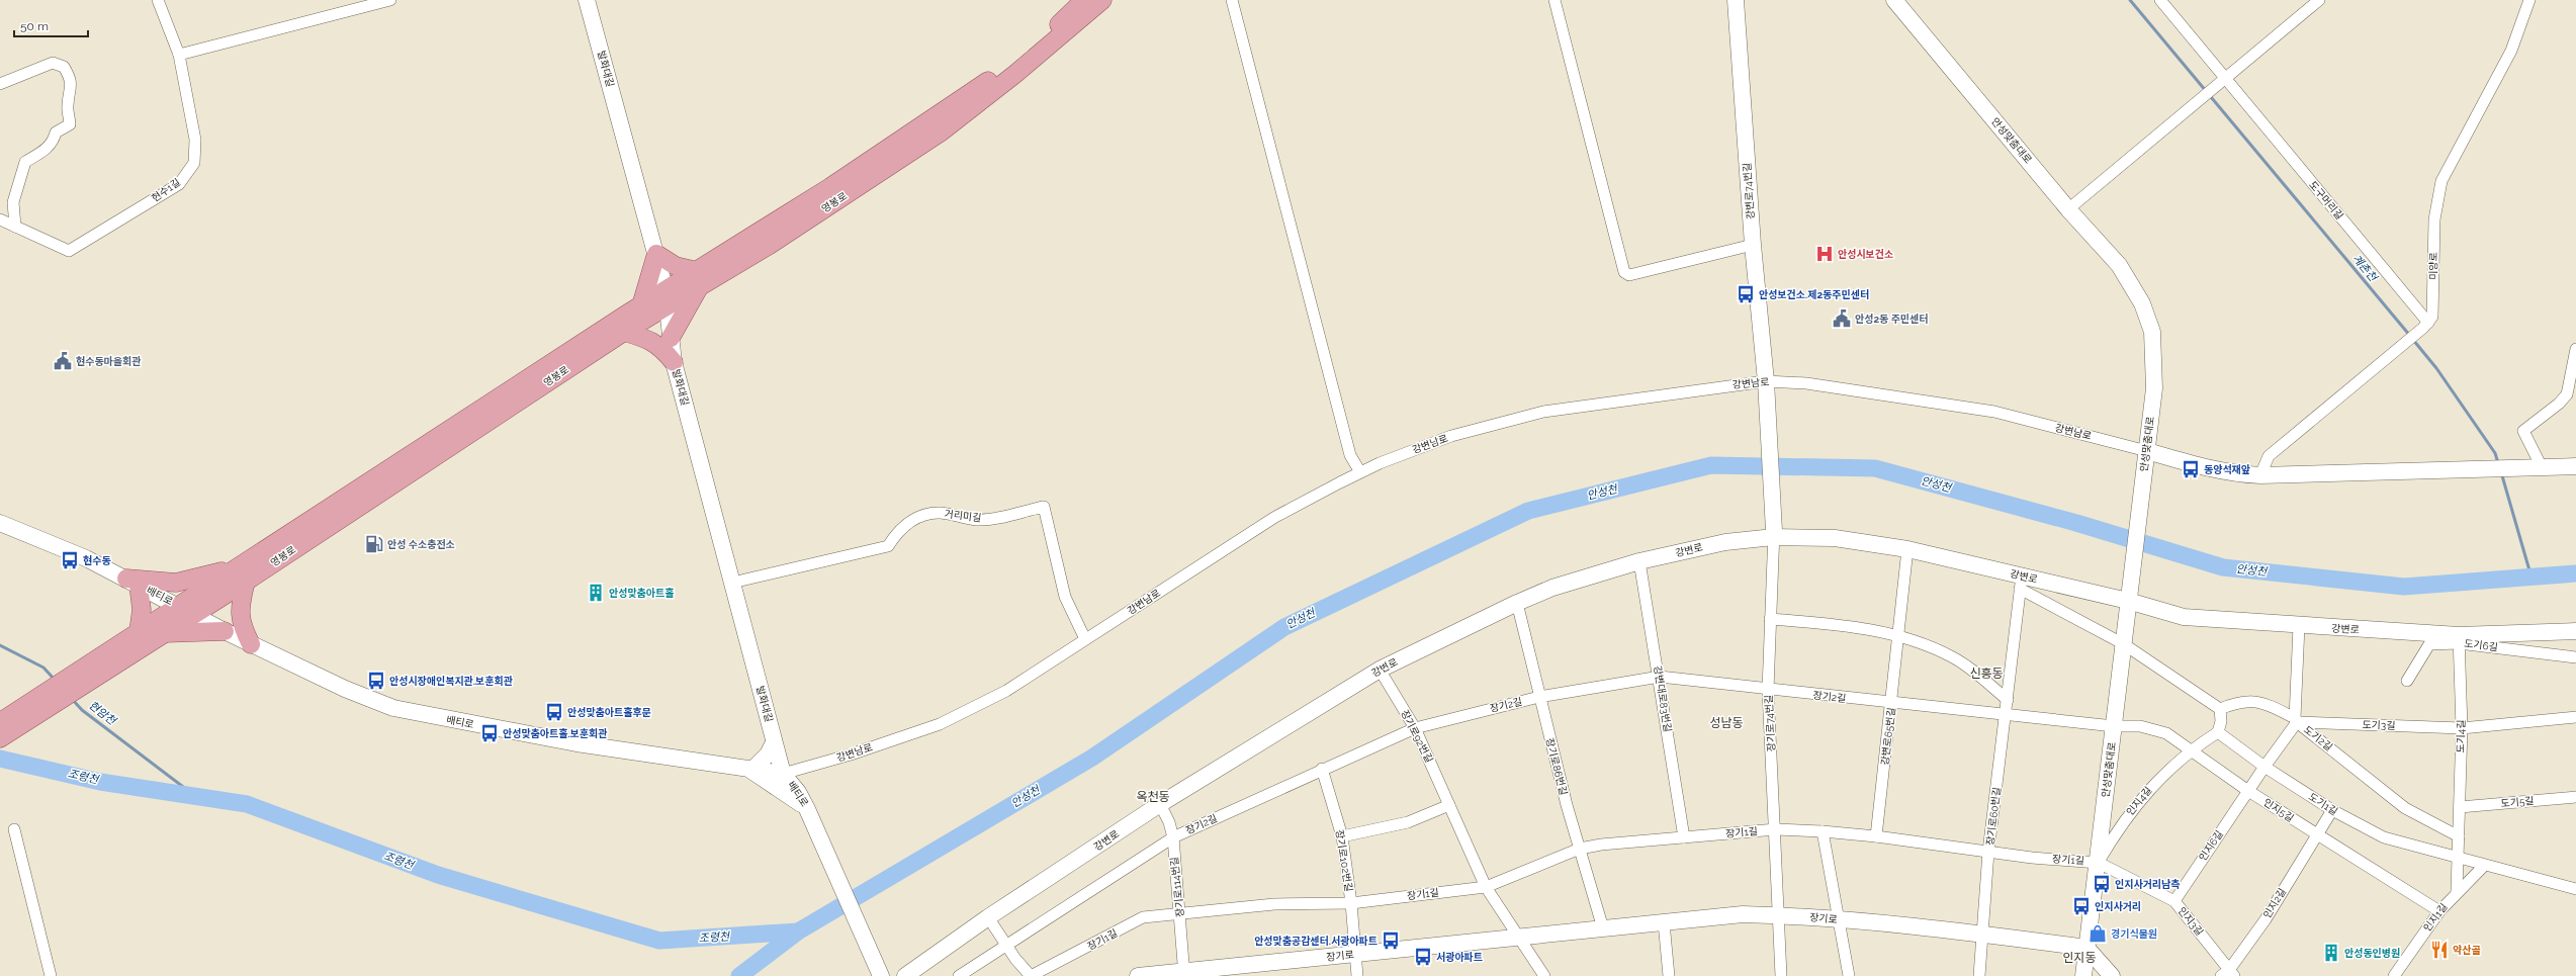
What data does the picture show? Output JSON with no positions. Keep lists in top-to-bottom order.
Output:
{
  "streets": {
    "main road": [
      "발화대길",
      "안성맞춤대로",
      "강변로74번길",
      "영봉로",
      "강변로",
      "배티로",
      "장기로"
    ],
    "street": [
      "현수1길",
      "도구머리길",
      "미양로",
      "강변남로",
      "거리미길",
      "도기6길",
      "장기2길",
      "강변대로83번길",
      "장기로74번길",
      "도기3길",
      "장기로92번길",
      "강변로65번길",
      "도기4길",
      "도기2길",
      "장기로86번길",
      "인지4길",
      "도기5길",
      "도기1길",
      "인지5길",
      "장기로60번길",
      "장기1길",
      "인지6길",
      "장기로102번길",
      "장기로114번길",
      "인지2길",
      "인지1길",
      "인지3길"
    ]
  },
  "crossings": [
    ["발화대길", "영봉로"],
    ["발화대길", "강변남로"],
    ["발화대길", "거리미길"],
    ["발화대길", "배티로"],
    ["안성맞춤대로", "강변남로"],
    ["안성맞춤대로", "강변로"],
    ["안성맞춤대로", "장기2길"],
    ["안성맞춤대로", "인지4길"],
    ["안성맞춤대로", "인지5길"],
    ["안성맞춤대로", "장기1길"],
    ["안성맞춤대로", "장기로"],
    ["안성맞춤대로", "인지3길"],
    ["강변로74번길", "강변남로"],
    ["강변로74번길", "강변로"],
    ["강변로74번길", "장기로74번길"],
    ["도구머리길", "미양로"],
    ["영봉로", "배티로"],
    ["강변남로", "거리미길"],
    ["강변남로", "배티로"],
    ["강변로", "도기6길"],
    ["강변로", "강변대로83번길"],
    ["강변로", "장기로74번길"],
    ["강변로", "장기로92번길"],
    ["강변로", "강변로65번길"],
    ["강변로", "도기4길"],
    ["강변로", "장기로86번길"],
    ["강변로", "장기로60번길"],
    ["강변로", "장기로114번길"],
    ["도기6길", "도기4길"],
    ["장기2길", "강변대로83번길"],
    ["장기2길", "장기로74번길"],
    ["장기2길", "장기로92번길"],
    ["장기2길", "강변로65번길"],
    ["장기2길", "장기로86번길"],
    ["장기2길", "인지5길"],
    ["장기2길", "장기로60번길"],
    ["장기2길", "장기로102번길"],
    ["장기2길", "장기로114번길"],
    ["강변대로83번길", "장기1길"],
    ["장기로74번길", "장기1길"],
    ["장기로74번길", "장기로"],
    ["도기3길", "도기4길"],
    ["도기3길", "도기2길"],
    ["도기3길", "인지6길"],
    ["장기로92번길", "장기1길"],
    ["장기로92번길", "장기로"],
    ["강변로65번길", "장기1길"],
    ["도기4길", "도기2길"],
    ["도기4길", "도기5길"],
    ["도기4길", "도기1길"],
    ["도기4길", "인지1길"],
    ["도기2길", "인지6길"],
    ["장기로86번길", "장기1길"],
    ["장기로86번길", "장기로"],
    ["인지4길", "도기1길"],
    ["인지4길", "인지5길"],
    ["인지4길", "장기1길"],
    ["인지4길", "인지3길"],
    ["도기1길", "인지6길"],
    ["도기1길", "인지2길"],
    ["도기1길", "인지1길"],
    ["인지5길", "인지6길"],
    ["인지5길", "인지2길"],
    ["인지5길", "인지1길"],
    ["장기로60번길", "장기1길"],
    ["장기로60번길", "장기로"],
    ["장기1길", "장기로102번길"],
    ["장기1길", "장기로114번길"],
    ["장기1길", "인지3길"],
    ["인지6길", "인지3길"],
    ["장기로102번길", "장기로"],
    ["장기로114번길", "장기로"],
    ["인지2길", "인지3길"]
  ],
  "districts": [
    "신흥동",
    "성남동",
    "옥천동",
    "인지동"
  ],
  "water": [
    "계촌천",
    "안성천",
    "현암천",
    "조령천"
  ],
  "places": {
    "hospital": ["안성시보건소"],
    "bus stop": [
      "안성보건소.제2동주민센터",
      "동양석재앞",
      "현수동",
      "안성시장애인복지관.보훈회관",
      "안성맞춤아트홀후문",
      "안성맞춤아트홀.보훈회관",
      "인지사거리남측",
      "인지사거리",
      "안성맞춤공감센터.서광아파트",
      "서광아파트"
    ],
    "public building": ["안성2동 주민센터", "현수동마을회관"],
    "fuel station": ["안성 수소충전소"],
    "building": ["안성맞춤아트홀", "안성동인병원"],
    "shop": ["경기식물원"],
    "restaurant": ["약산골"]
  },
  "scale_bar": "50 m"
}
